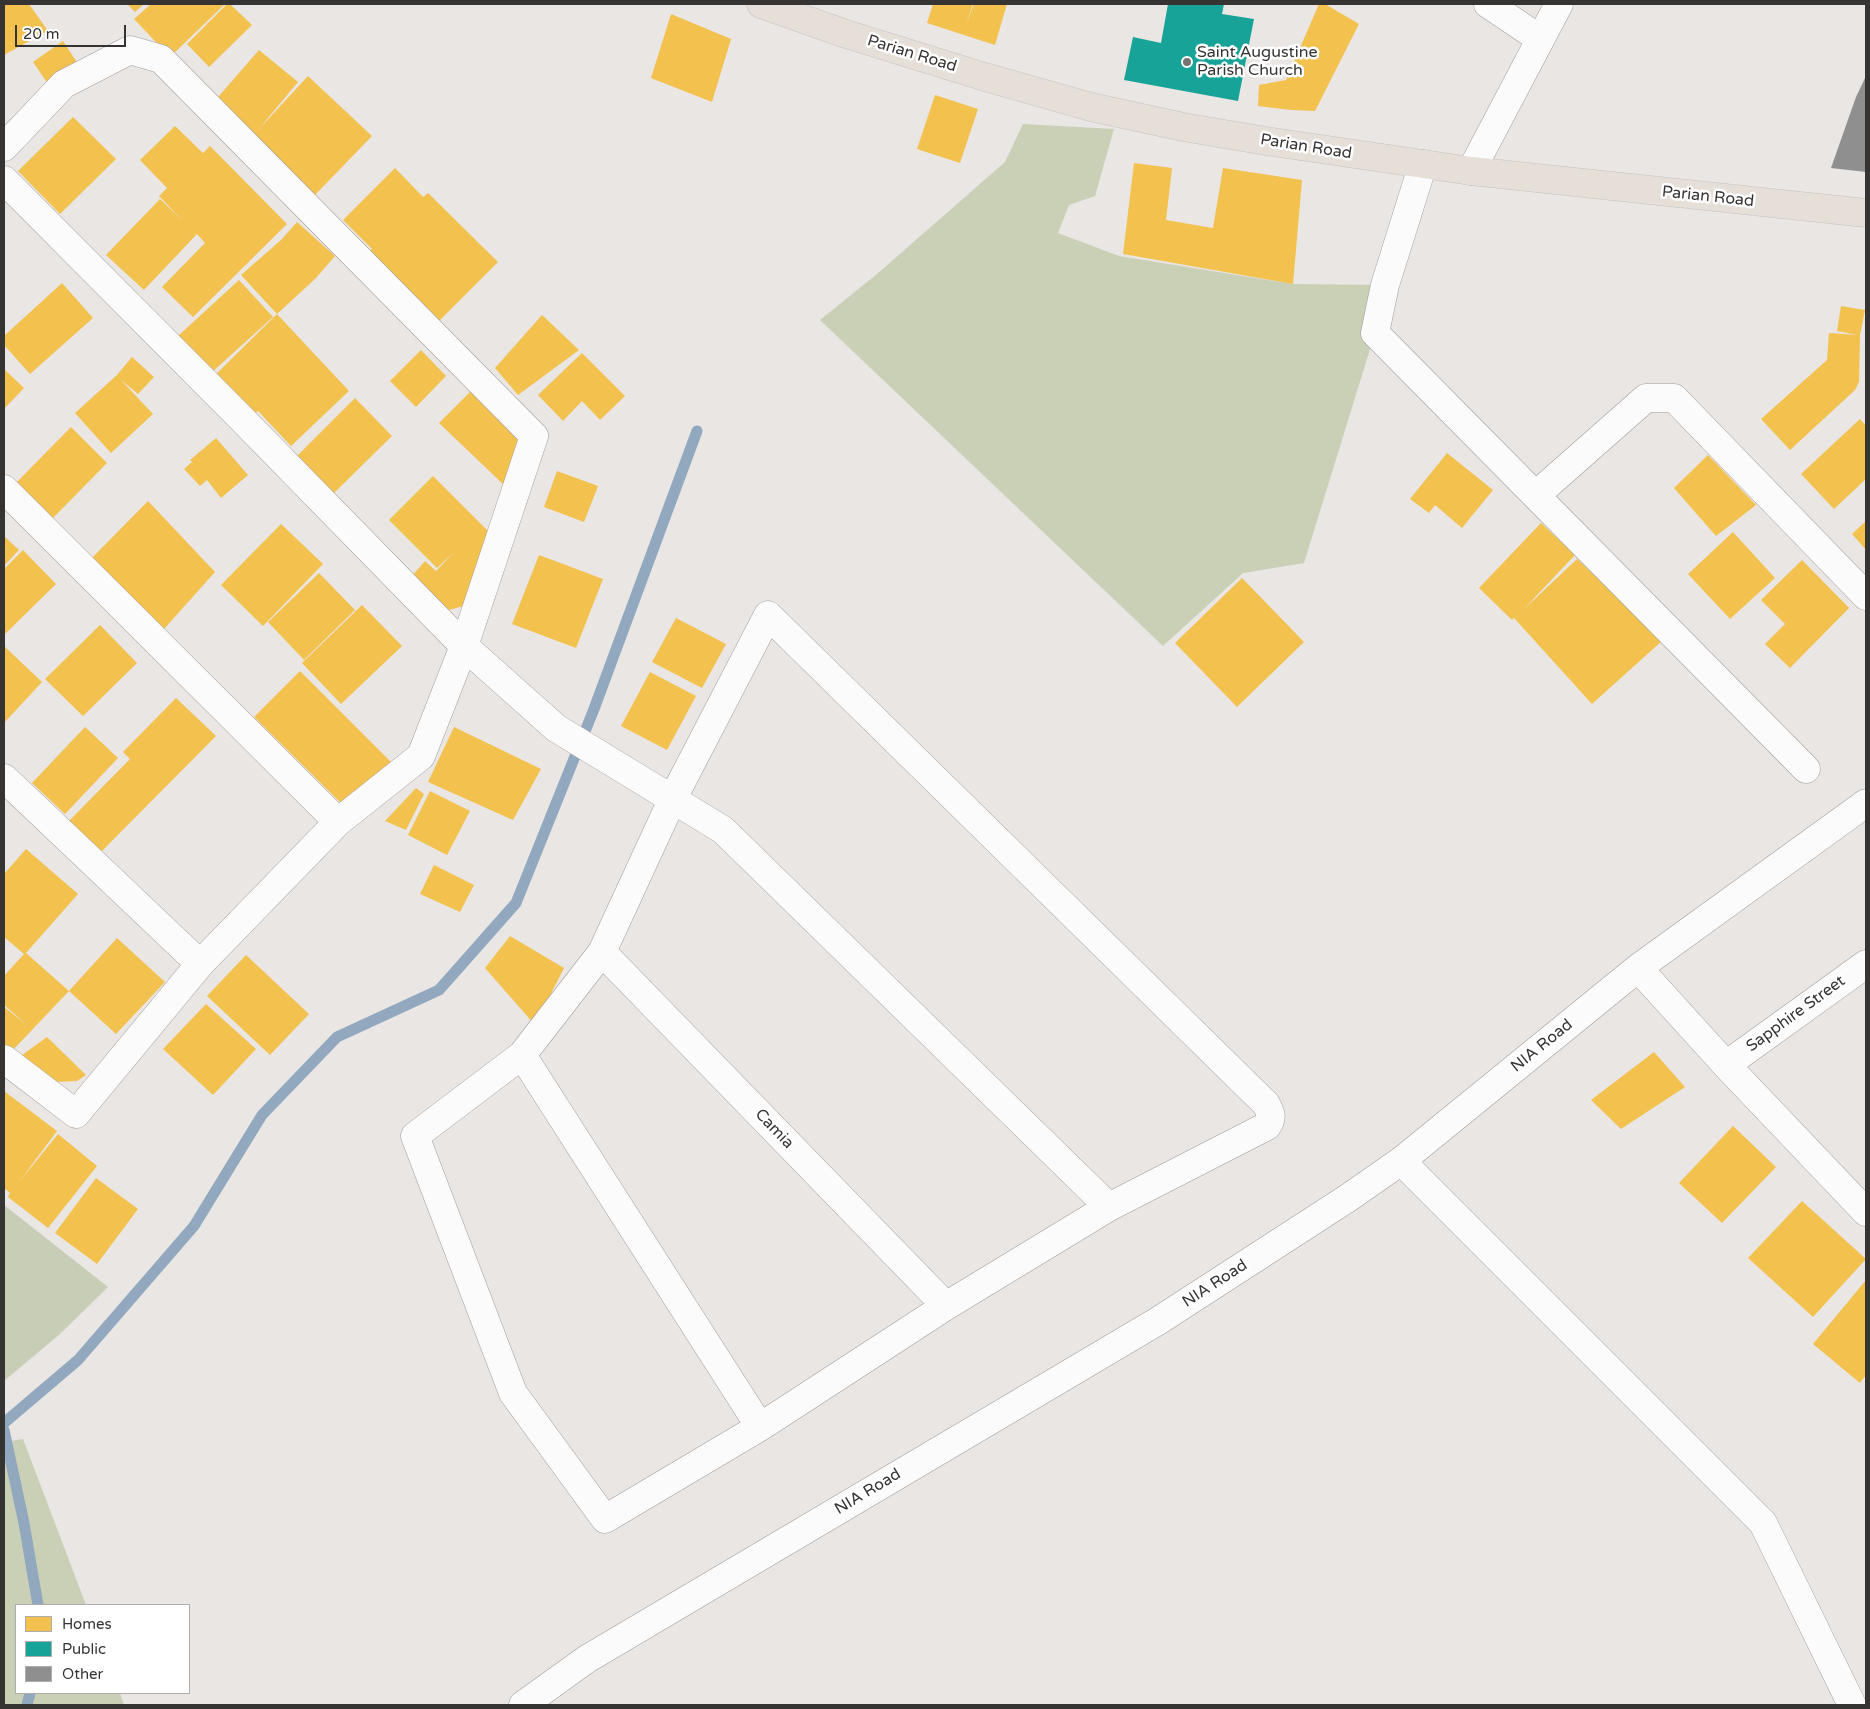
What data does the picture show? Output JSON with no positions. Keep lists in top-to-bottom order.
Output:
{
  "streets": {
    "main road": ["Parian Road"],
    "street": ["Sapphire Street", "NIA Road", "Camia"]
  },
  "places": ["Saint Augustine Parish Church"],
  "legend": ["Homes", "Public", "Other"],
  "scale_bar": "20 m"
}
